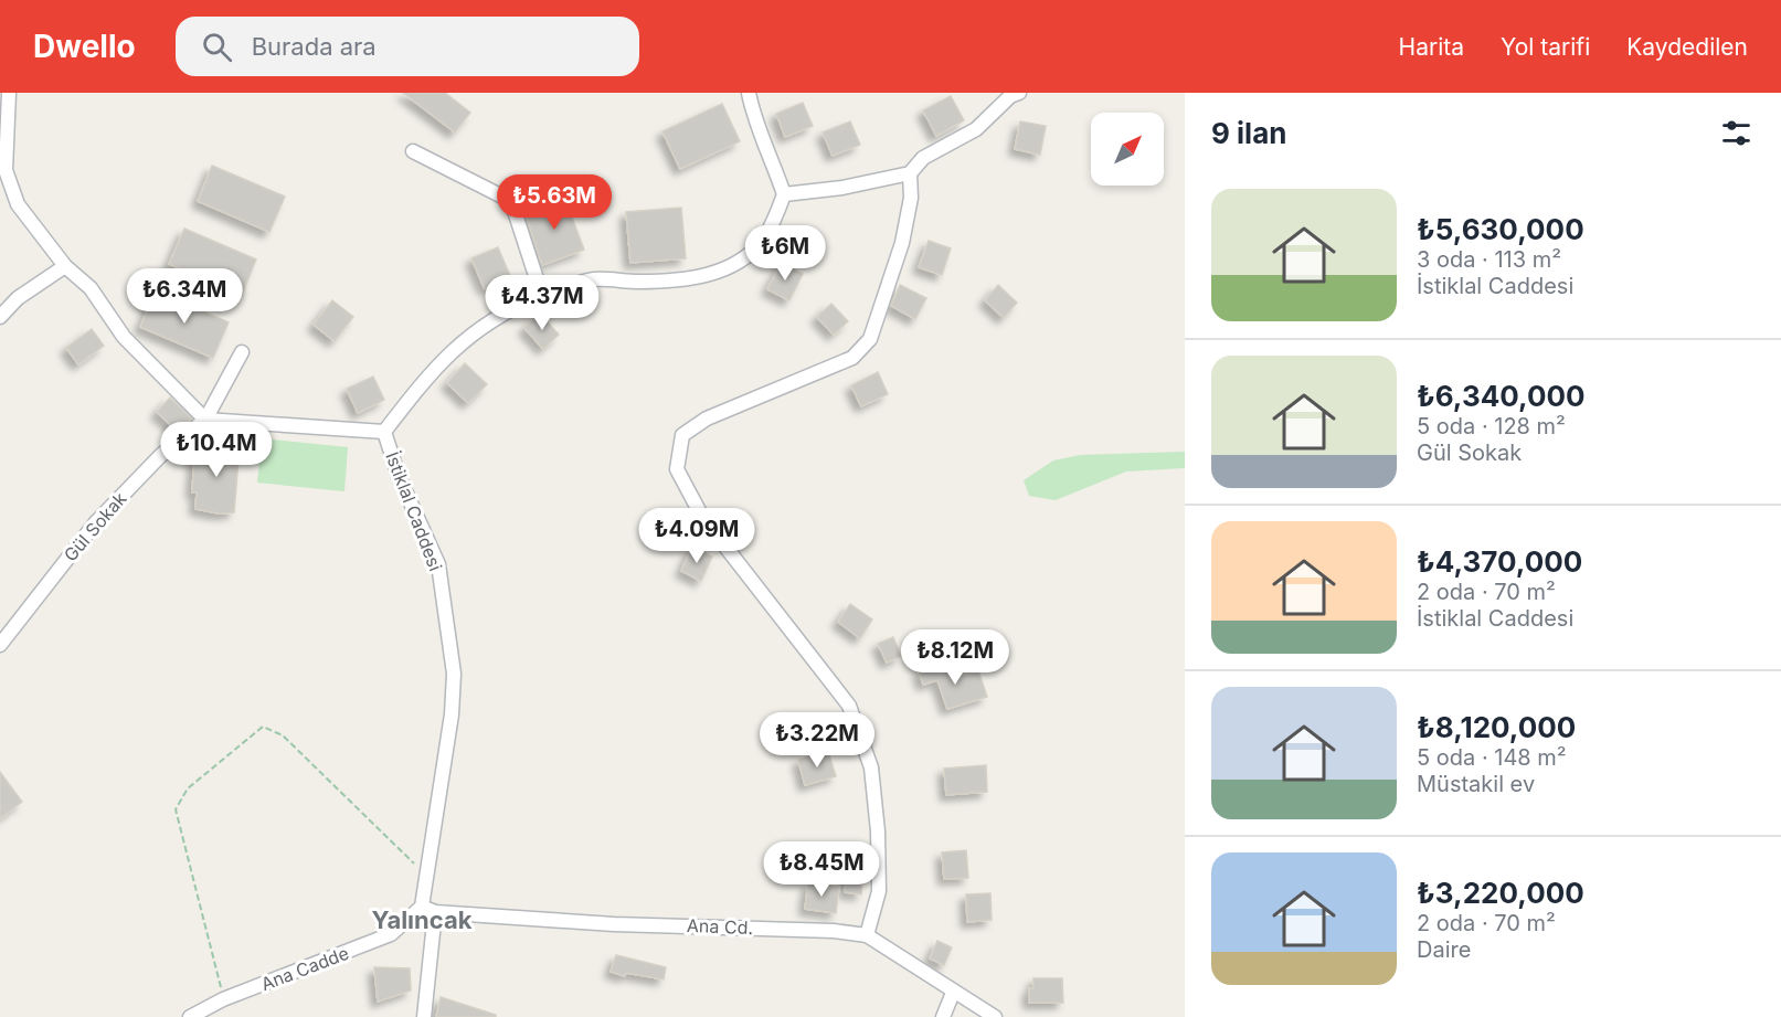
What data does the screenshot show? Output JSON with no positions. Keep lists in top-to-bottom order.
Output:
{
  "streets": {
    "street": [
      "İstiklal Caddesi",
      "Gül Sokak",
      "Ana Cd.",
      "Ana Cadde"
    ]
  },
  "crossings": [
    ["Ana Cd.", "Ana Cadde"]
  ],
  "districts": ["Yalıncak"],
  "north": "top right",
  "page": {
    "header": "Dwello",
    "search": "Burada ara",
    "nav": ["Harita", "Yol tarifi", "Kaydedilen"],
    "heading": "9 ilan",
    "list": [
      {
        "name": "₺5,630,000",
        "note": "3 oda · 113 m² · İstiklal Caddesi"
      },
      {
        "name": "₺6,340,000",
        "note": "5 oda · 128 m² · Gül Sokak"
      },
      {
        "name": "₺4,370,000",
        "note": "2 oda · 70 m² · İstiklal Caddesi"
      },
      {
        "name": "₺8,120,000",
        "note": "5 oda · 148 m² · Müstakil ev"
      },
      {
        "name": "₺3,220,000",
        "note": "2 oda · 70 m² · Daire"
      }
    ],
    "price": [
      "₺5.63M",
      "₺6M",
      "₺6.34M",
      "₺4.37M",
      "₺10.4M",
      "₺4.09M",
      "₺8.12M",
      "₺3.22M",
      "₺8.45M"
    ]
  }
}
